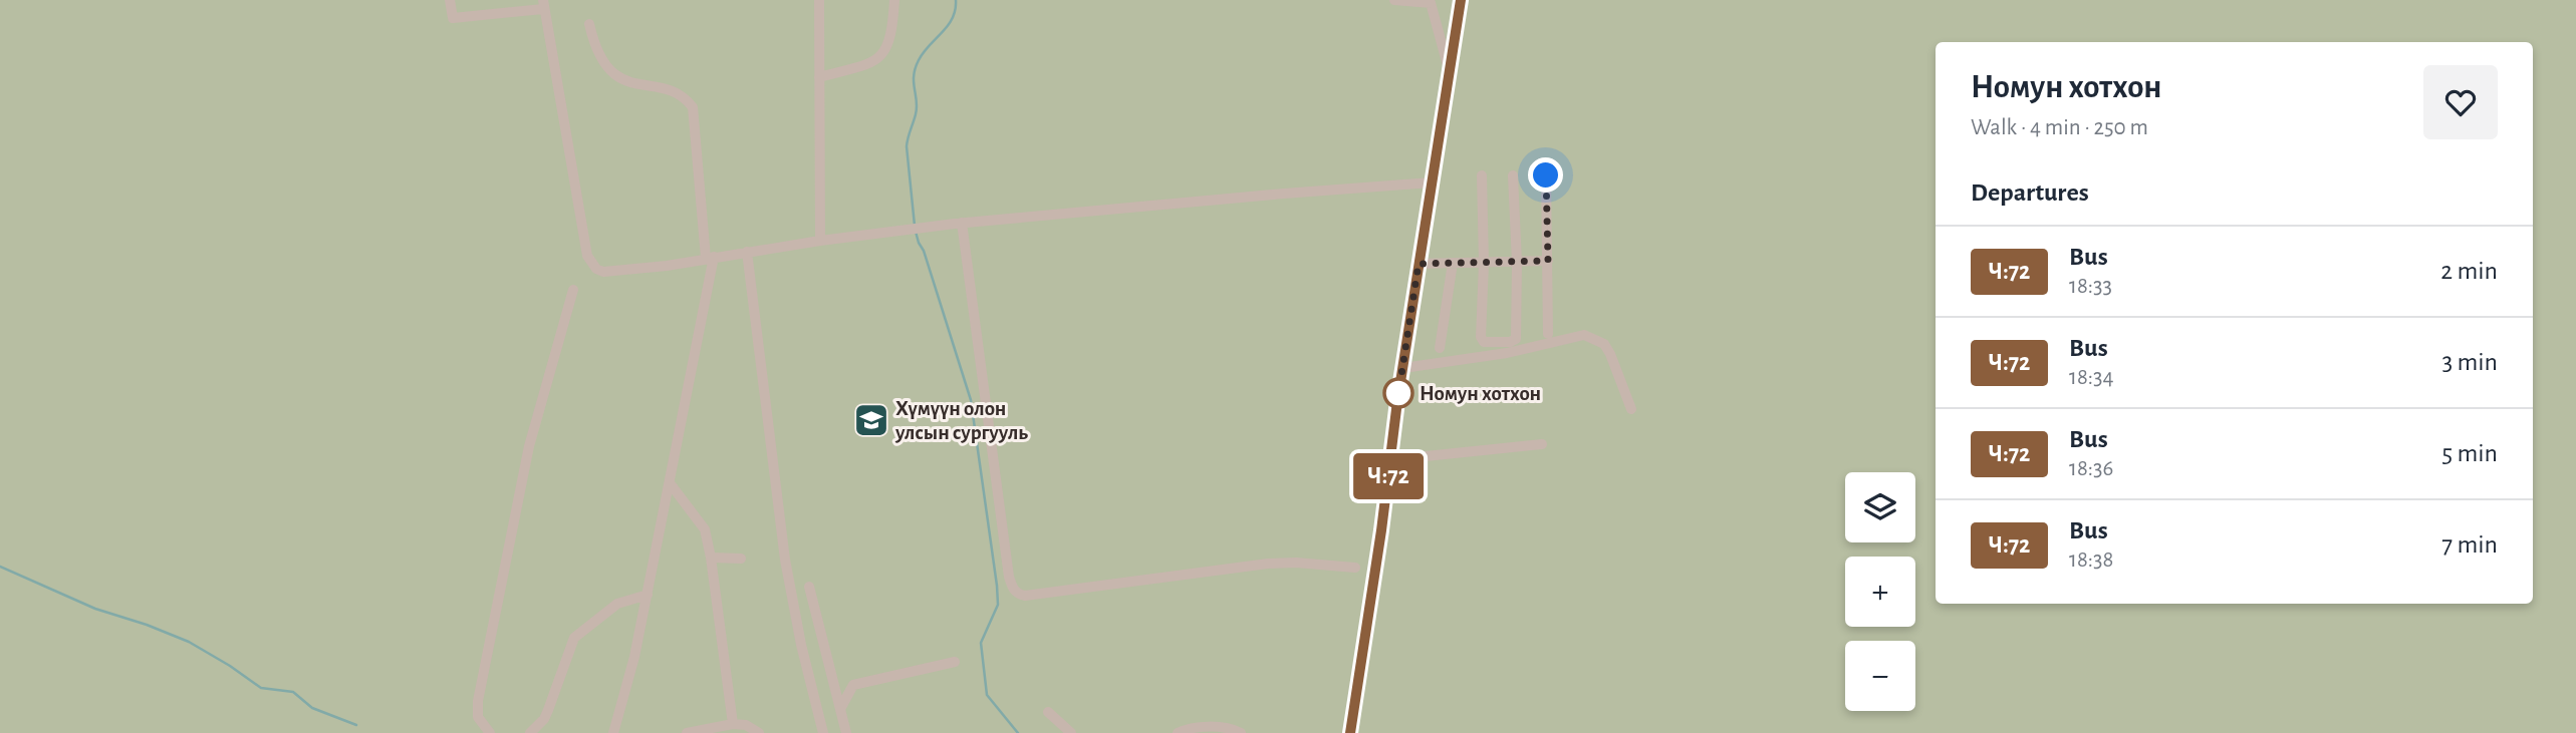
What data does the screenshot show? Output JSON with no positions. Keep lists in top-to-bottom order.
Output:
{
  "places": {
    "other": ["Номун хотхон"],
    "school or university": ["Хүмүүн олон улсын сургууль"]
  },
  "lines": ["bus line Ч:72"],
  "page": {
    "on_map": "Ч:72",
    "heading": [
      ["Номун хотхон", "Walk · 4 min · 250 m"],
      "Departures"
    ],
    "list": [
      {
        "mark": "Ч:72",
        "name": "Bus",
        "note": "18:33",
        "value": "2 min"
      },
      {
        "mark": "Ч:72",
        "name": "Bus",
        "note": "18:34",
        "value": "3 min"
      },
      {
        "mark": "Ч:72",
        "name": "Bus",
        "note": "18:36",
        "value": "5 min"
      },
      {
        "mark": "Ч:72",
        "name": "Bus",
        "note": "18:38",
        "value": "7 min"
      }
    ],
    "map_buttons": ["+", "−"]
  }
}
